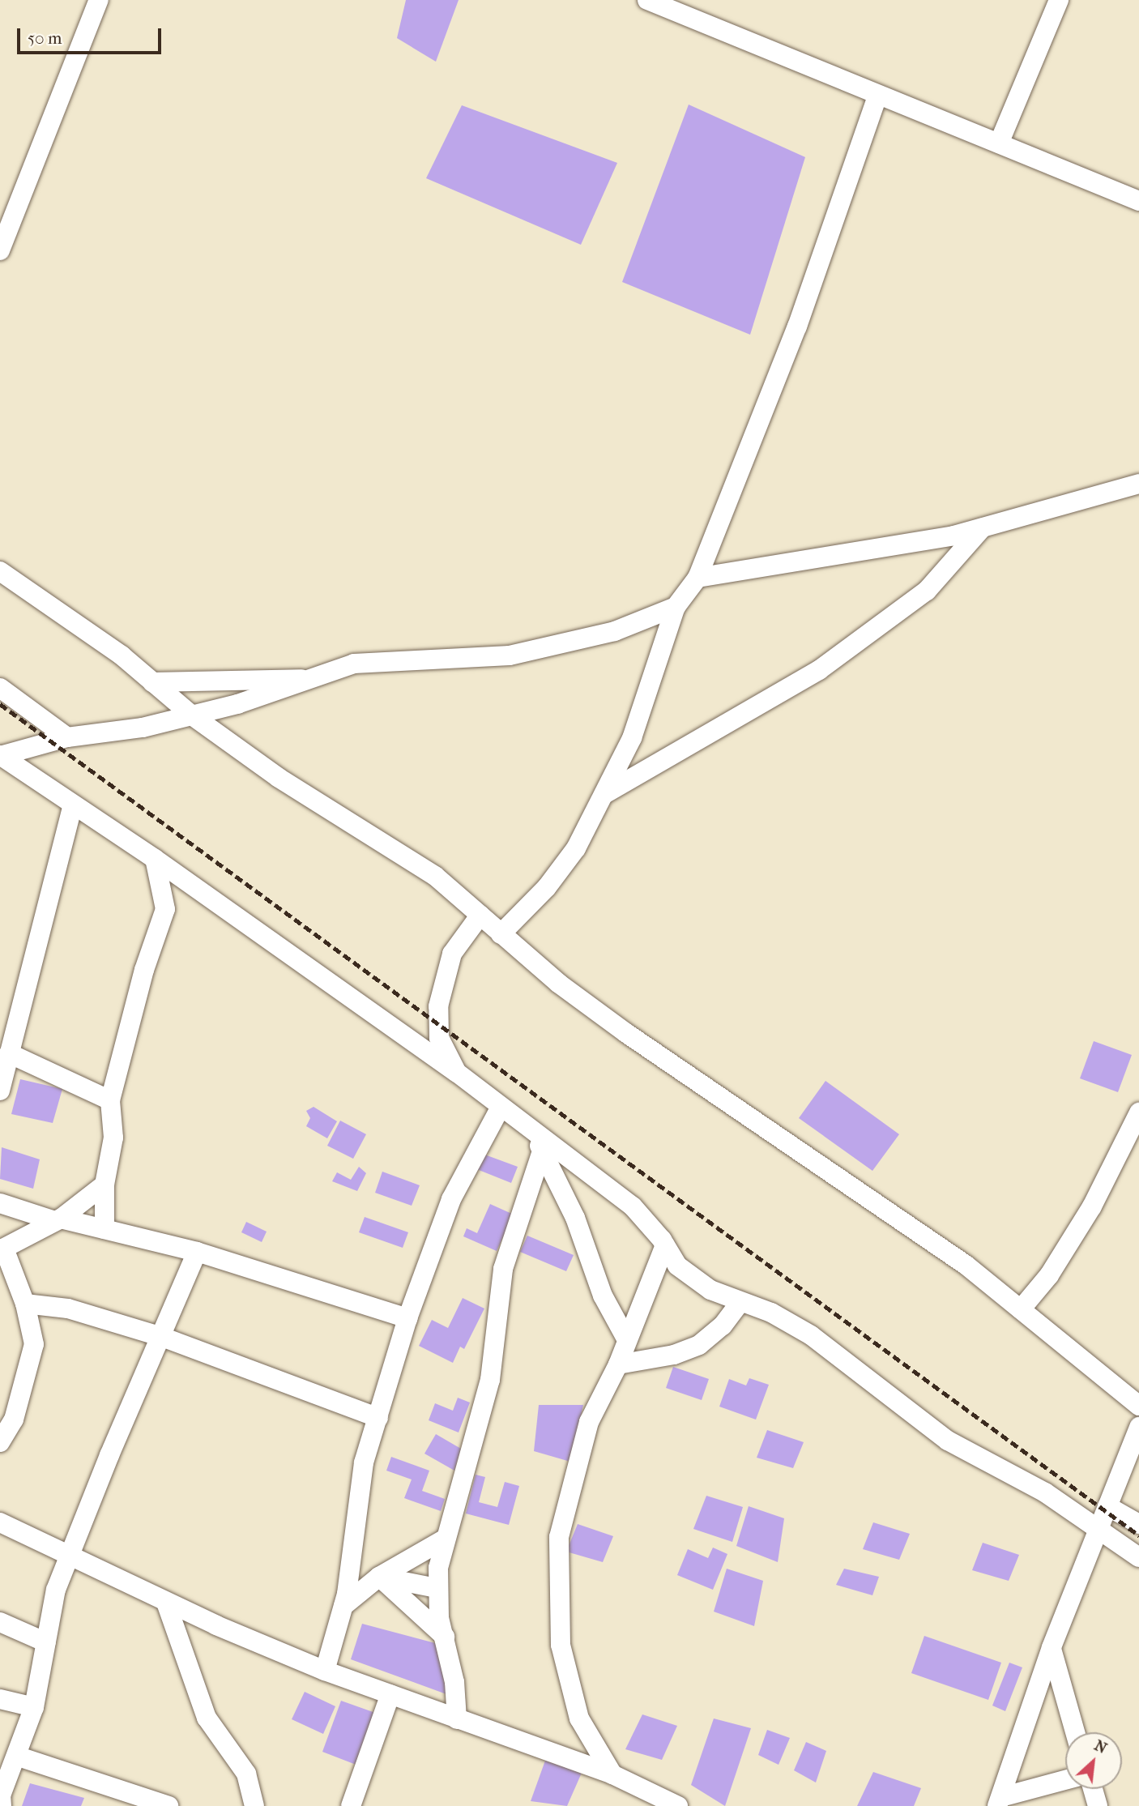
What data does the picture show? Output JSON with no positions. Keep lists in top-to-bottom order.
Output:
{
  "scale_bar": "50 m",
  "north": "top right"
}
